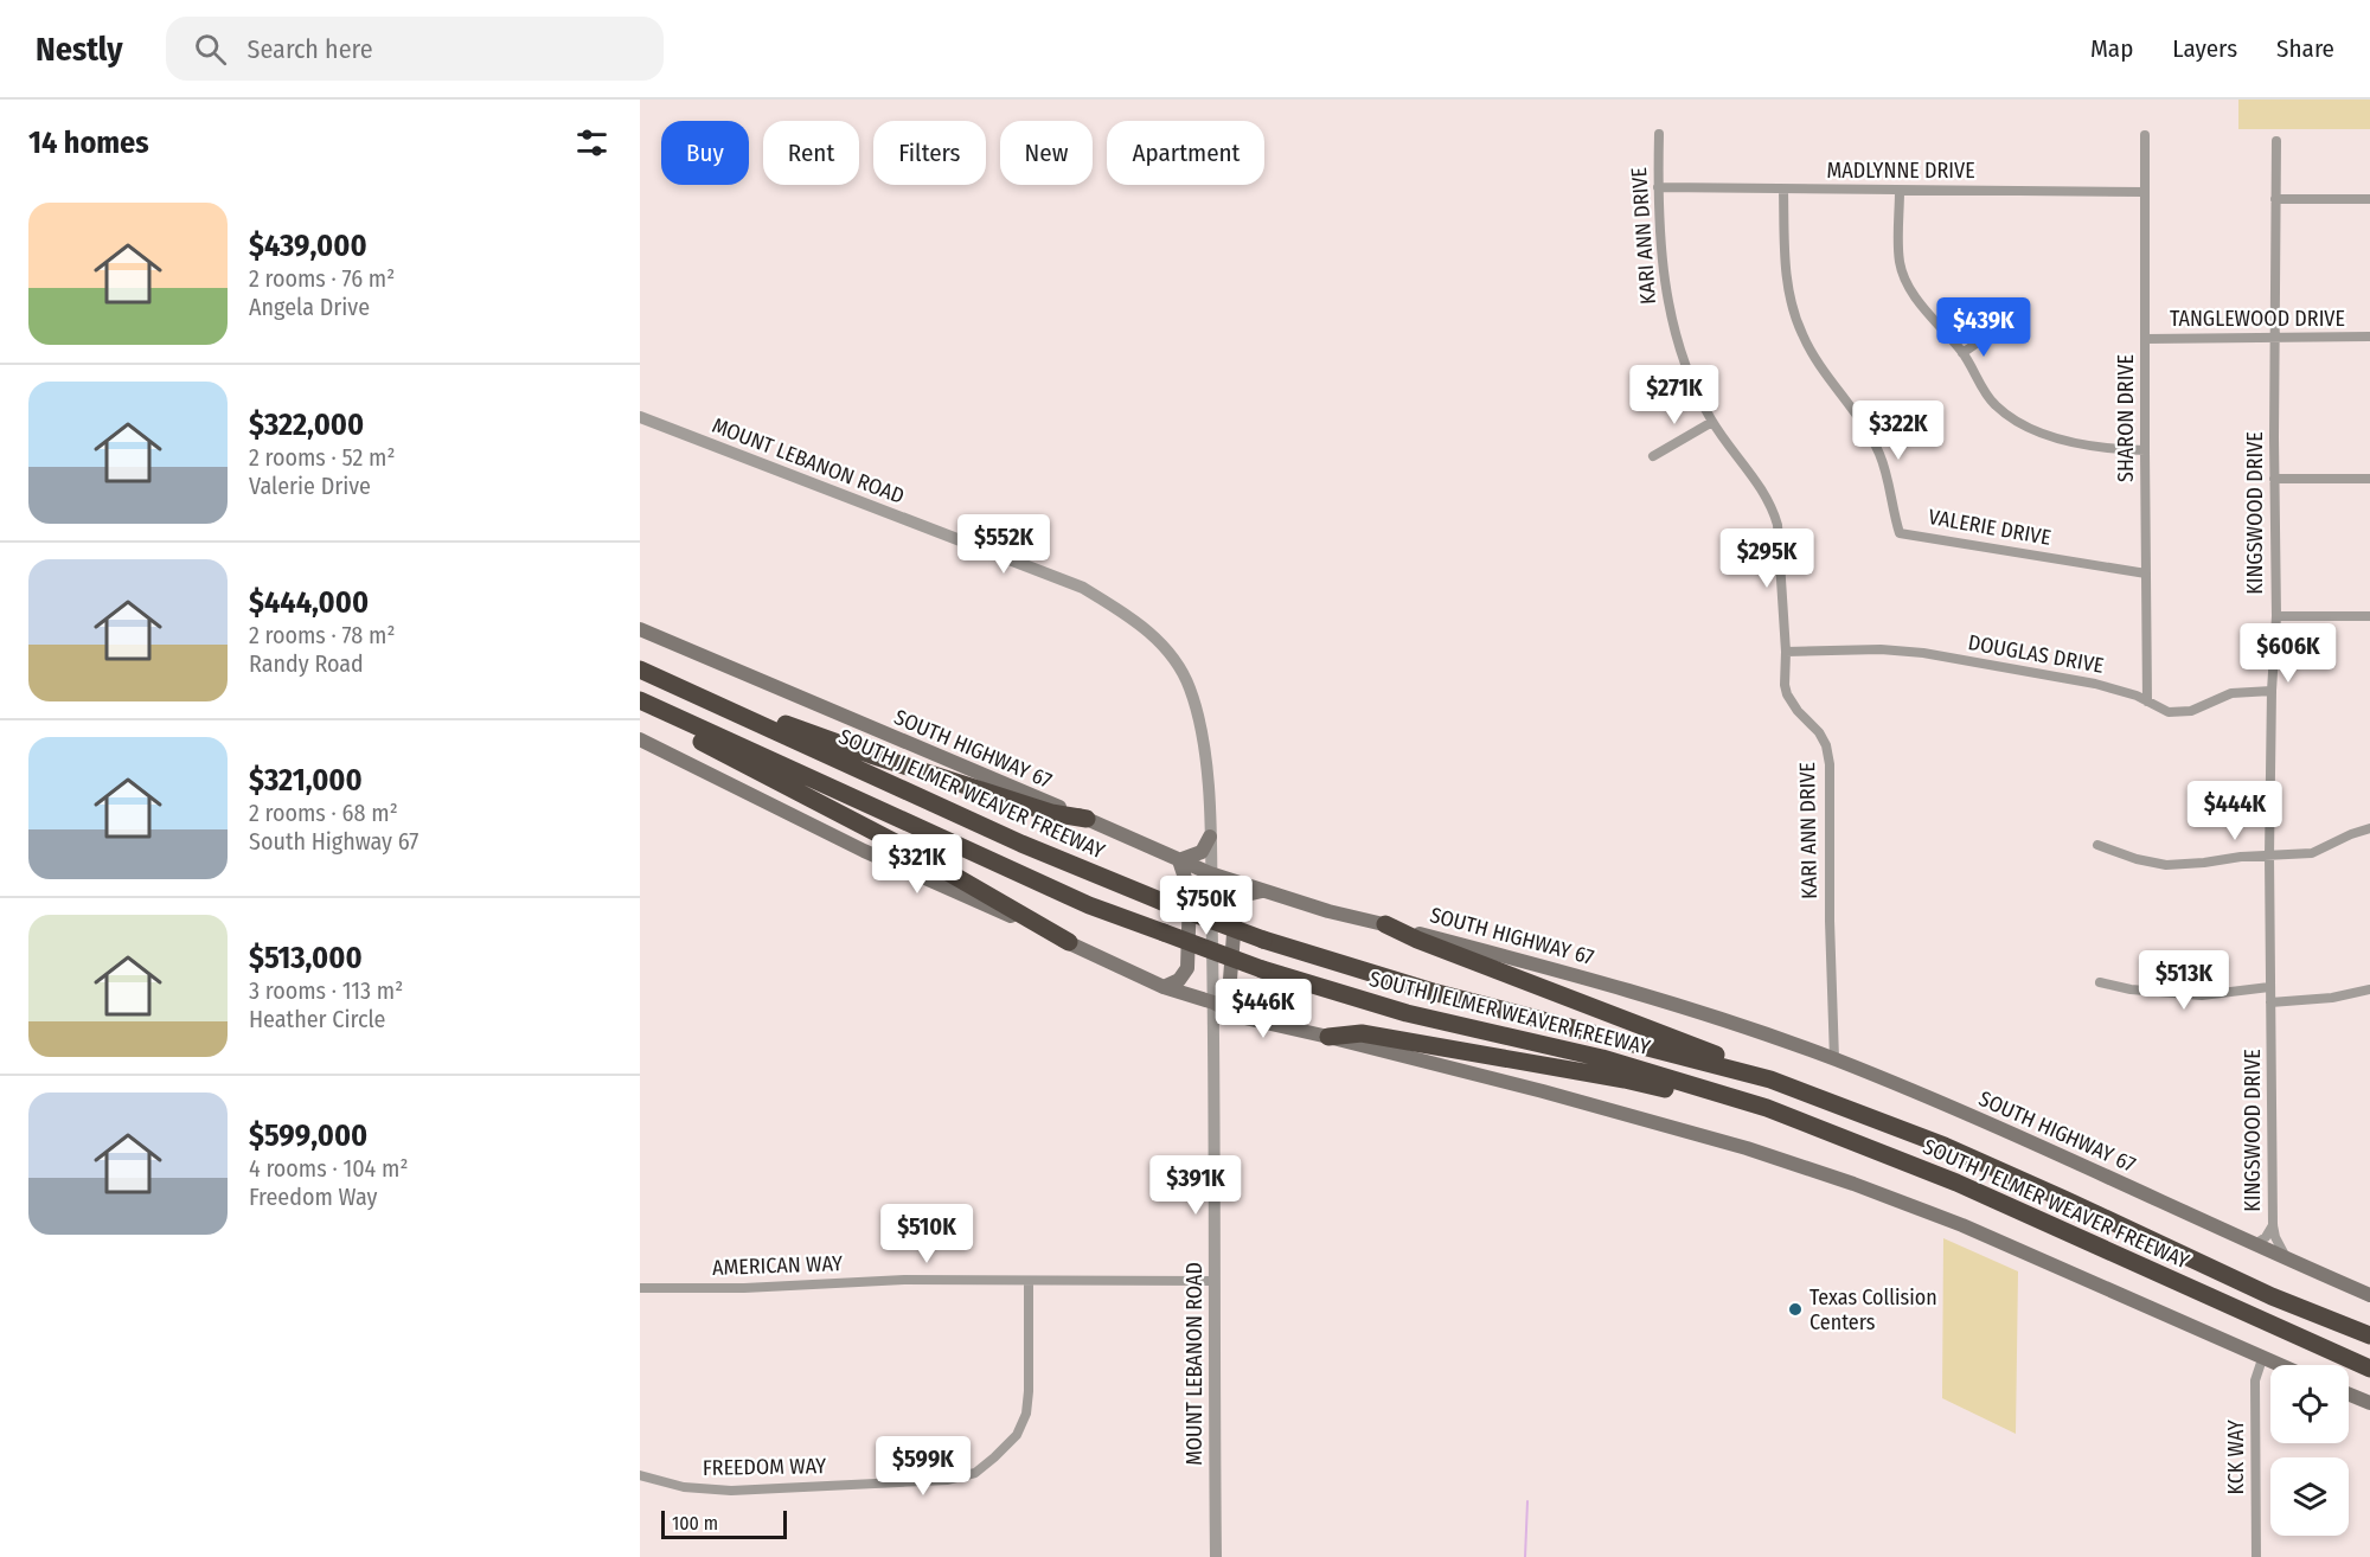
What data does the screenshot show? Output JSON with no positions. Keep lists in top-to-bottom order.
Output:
{
  "streets": {
    "highway": ["SOUTH J ELMER WEAVER FREEWAY"],
    "main road": ["SOUTH HIGHWAY 67"],
    "street": [
      "MADLYNNE DRIVE",
      "KARI ANN DRIVE",
      "TANGLEWOOD DRIVE",
      "SHARON DRIVE",
      "MOUNT LEBANON ROAD",
      "KINGSWOOD DRIVE",
      "VALERIE DRIVE",
      "DOUGLAS DRIVE",
      "AMERICAN WAY",
      "KCK WAY",
      "FREEDOM WAY"
    ]
  },
  "crossings": [
    ["MADLYNNE DRIVE", "KARI ANN DRIVE"],
    ["MADLYNNE DRIVE", "SHARON DRIVE"],
    ["MADLYNNE DRIVE", "VALERIE DRIVE"],
    ["KARI ANN DRIVE", "DOUGLAS DRIVE"],
    ["KARI ANN DRIVE", "SOUTH HIGHWAY 67"],
    ["TANGLEWOOD DRIVE", "SHARON DRIVE"],
    ["TANGLEWOOD DRIVE", "KINGSWOOD DRIVE"],
    ["SHARON DRIVE", "VALERIE DRIVE"],
    ["SHARON DRIVE", "DOUGLAS DRIVE"],
    ["MOUNT LEBANON ROAD", "SOUTH HIGHWAY 67"],
    ["MOUNT LEBANON ROAD", "AMERICAN WAY"],
    ["KINGSWOOD DRIVE", "DOUGLAS DRIVE"],
    ["KINGSWOOD DRIVE", "SOUTH HIGHWAY 67"],
    ["AMERICAN WAY", "FREEDOM WAY"]
  ],
  "places": ["Texas Collision Centers"],
  "scale_bar": "100 m",
  "page": {
    "header": "Nestly",
    "search": "Search here",
    "nav": ["Map", "Layers", "Share"],
    "heading": "14 homes",
    "chip": [
      "Buy",
      "Rent",
      "Filters",
      "New",
      "Apartment"
    ],
    "list": [
      {
        "name": "$439,000",
        "note": "2 rooms · 76 m² · Angela Drive"
      },
      {
        "name": "$322,000",
        "note": "2 rooms · 52 m² · Valerie Drive"
      },
      {
        "name": "$444,000",
        "note": "2 rooms · 78 m² · Randy Road"
      },
      {
        "name": "$321,000",
        "note": "2 rooms · 68 m² · South Highway 67"
      },
      {
        "name": "$513,000",
        "note": "3 rooms · 113 m² · Heather Circle"
      },
      {
        "name": "$599,000",
        "note": "4 rooms · 104 m² · Freedom Way"
      }
    ],
    "price": [
      "$439K",
      "$271K",
      "$322K",
      "$552K",
      "$295K",
      "$606K",
      "$444K",
      "$321K",
      "$750K",
      "$513K",
      "$446K",
      "$391K",
      "$510K",
      "$599K"
    ],
    "scale": "100 m"
  }
}
